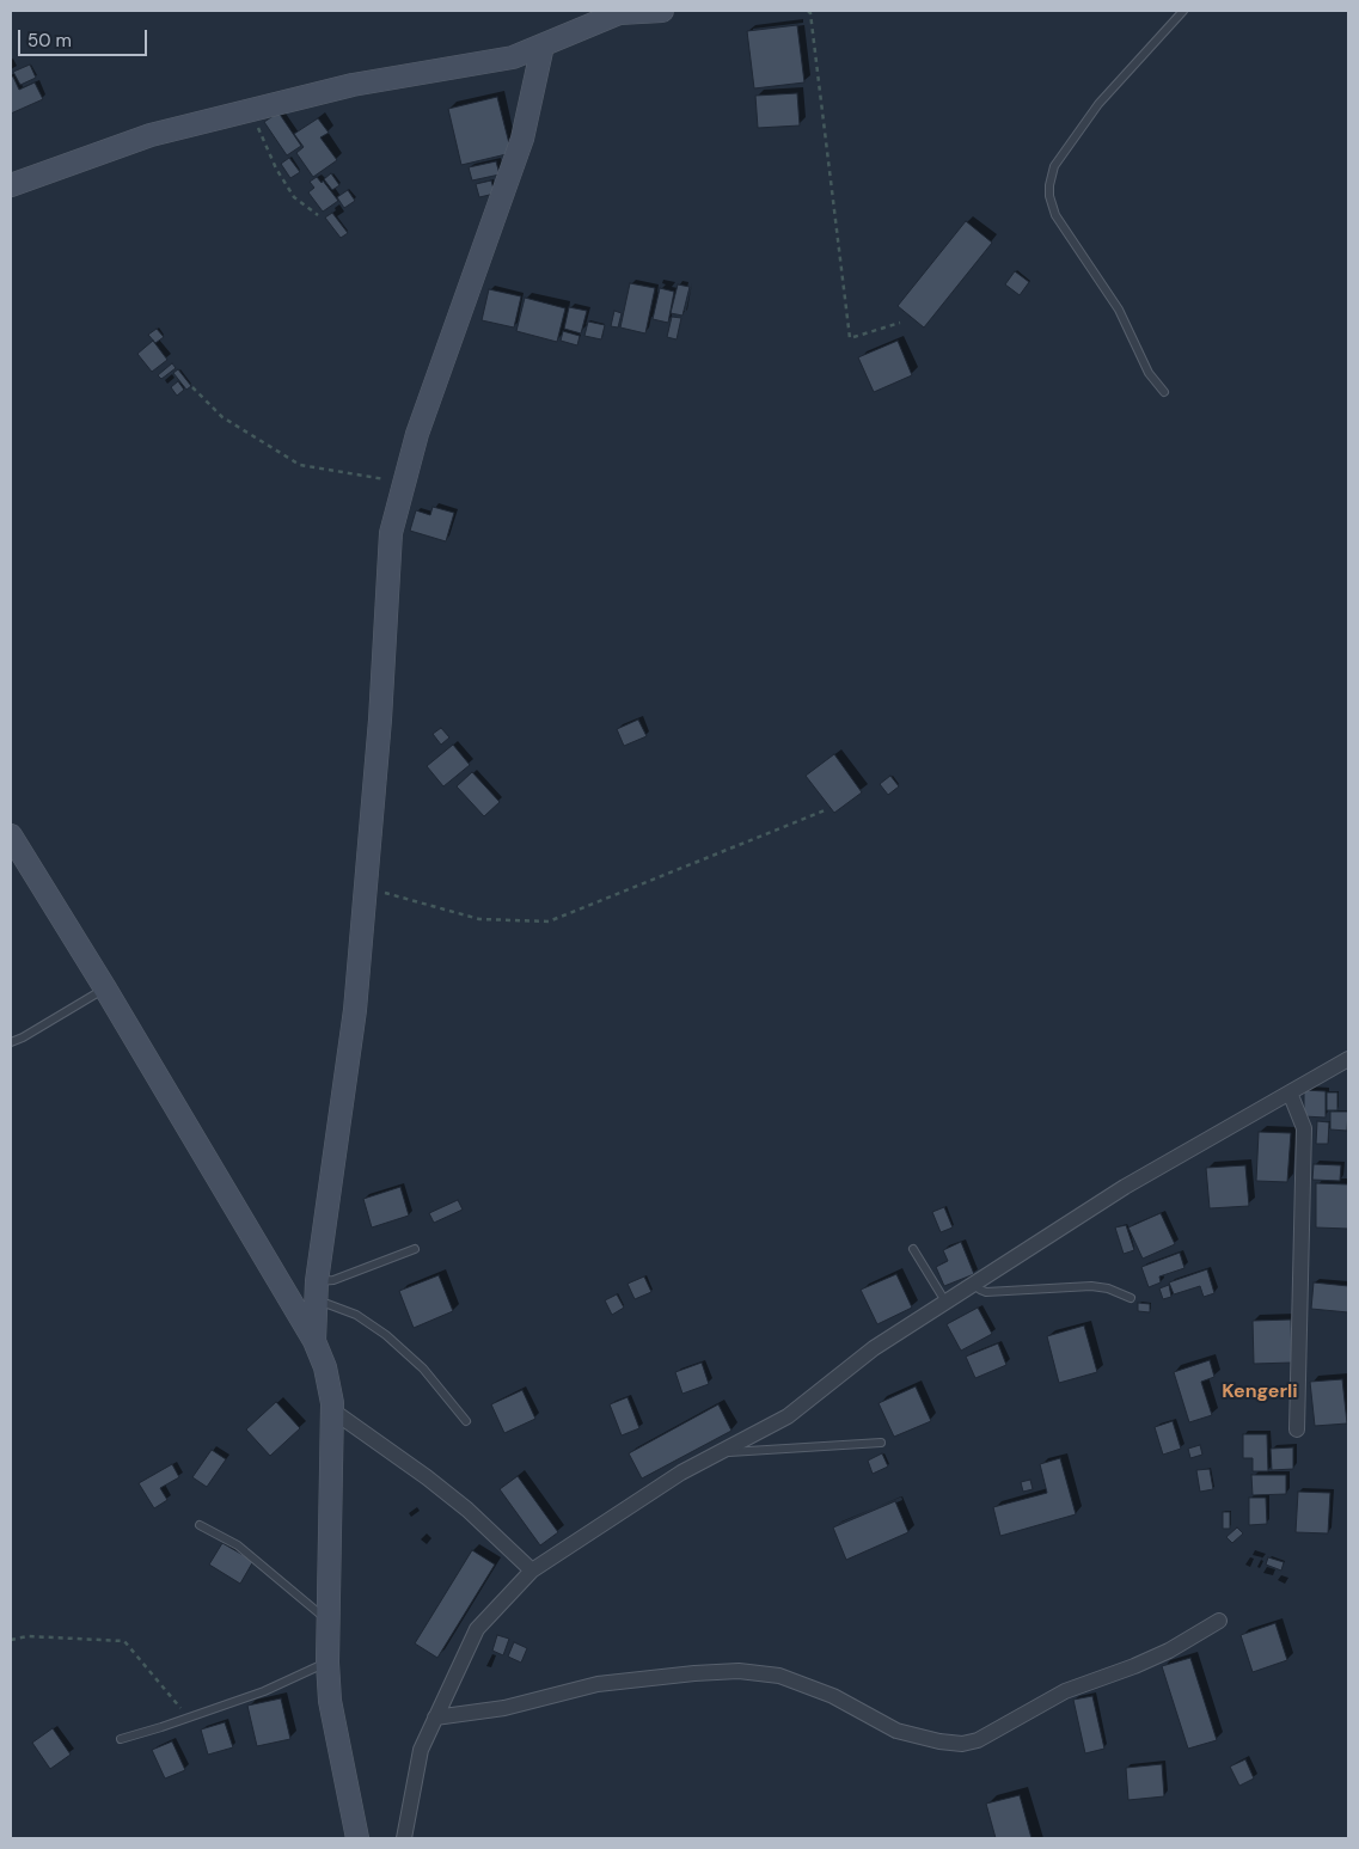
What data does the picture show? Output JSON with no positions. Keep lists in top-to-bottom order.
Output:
{
  "districts": ["Kengerli"],
  "scale_bar": "50 m"
}
